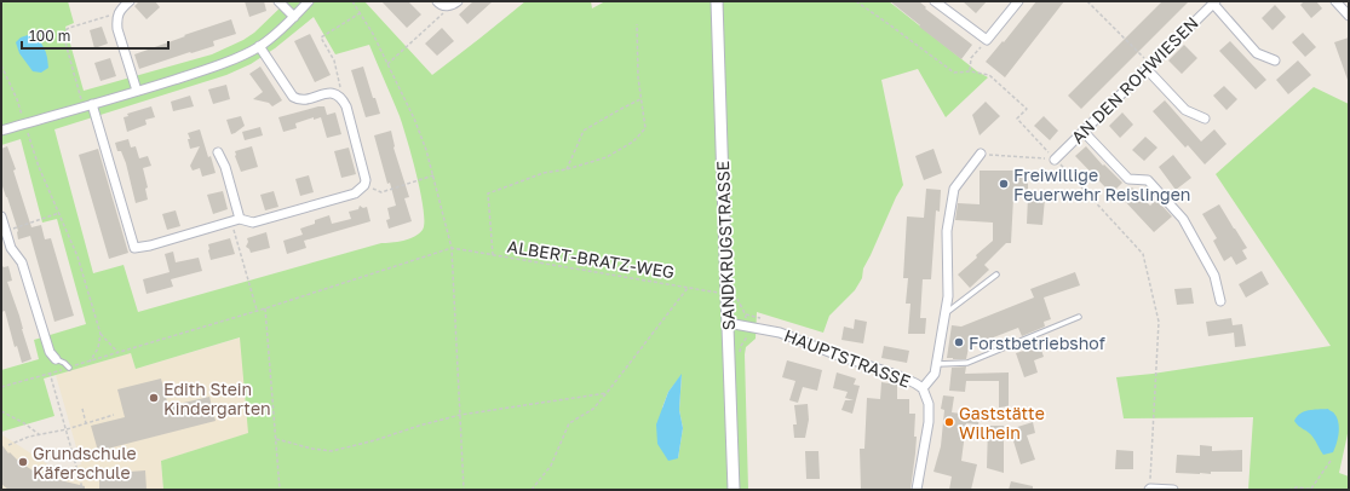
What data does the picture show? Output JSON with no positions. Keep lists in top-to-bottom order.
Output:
{
  "streets": {
    "street": ["AN DEN ROHWIESEN", "SANDKRUGSTRASSE", "HAUPTSTRASSE"],
    "path": ["ALBERT-BRATZ-WEG"]
  },
  "crossings": [
    ["SANDKRUGSTRASSE", "ALBERT-BRATZ-WEG"],
    ["SANDKRUGSTRASSE", "HAUPTSTRASSE"]
  ],
  "places": [
    "Freiwillige Feuerwehr Reislingen",
    "Forstbetriebshof",
    "Edith Stein Kindergarten",
    "Gaststätte Wilhein",
    "Grundschule Käferschule"
  ],
  "scale_bar": "100 m"
}
